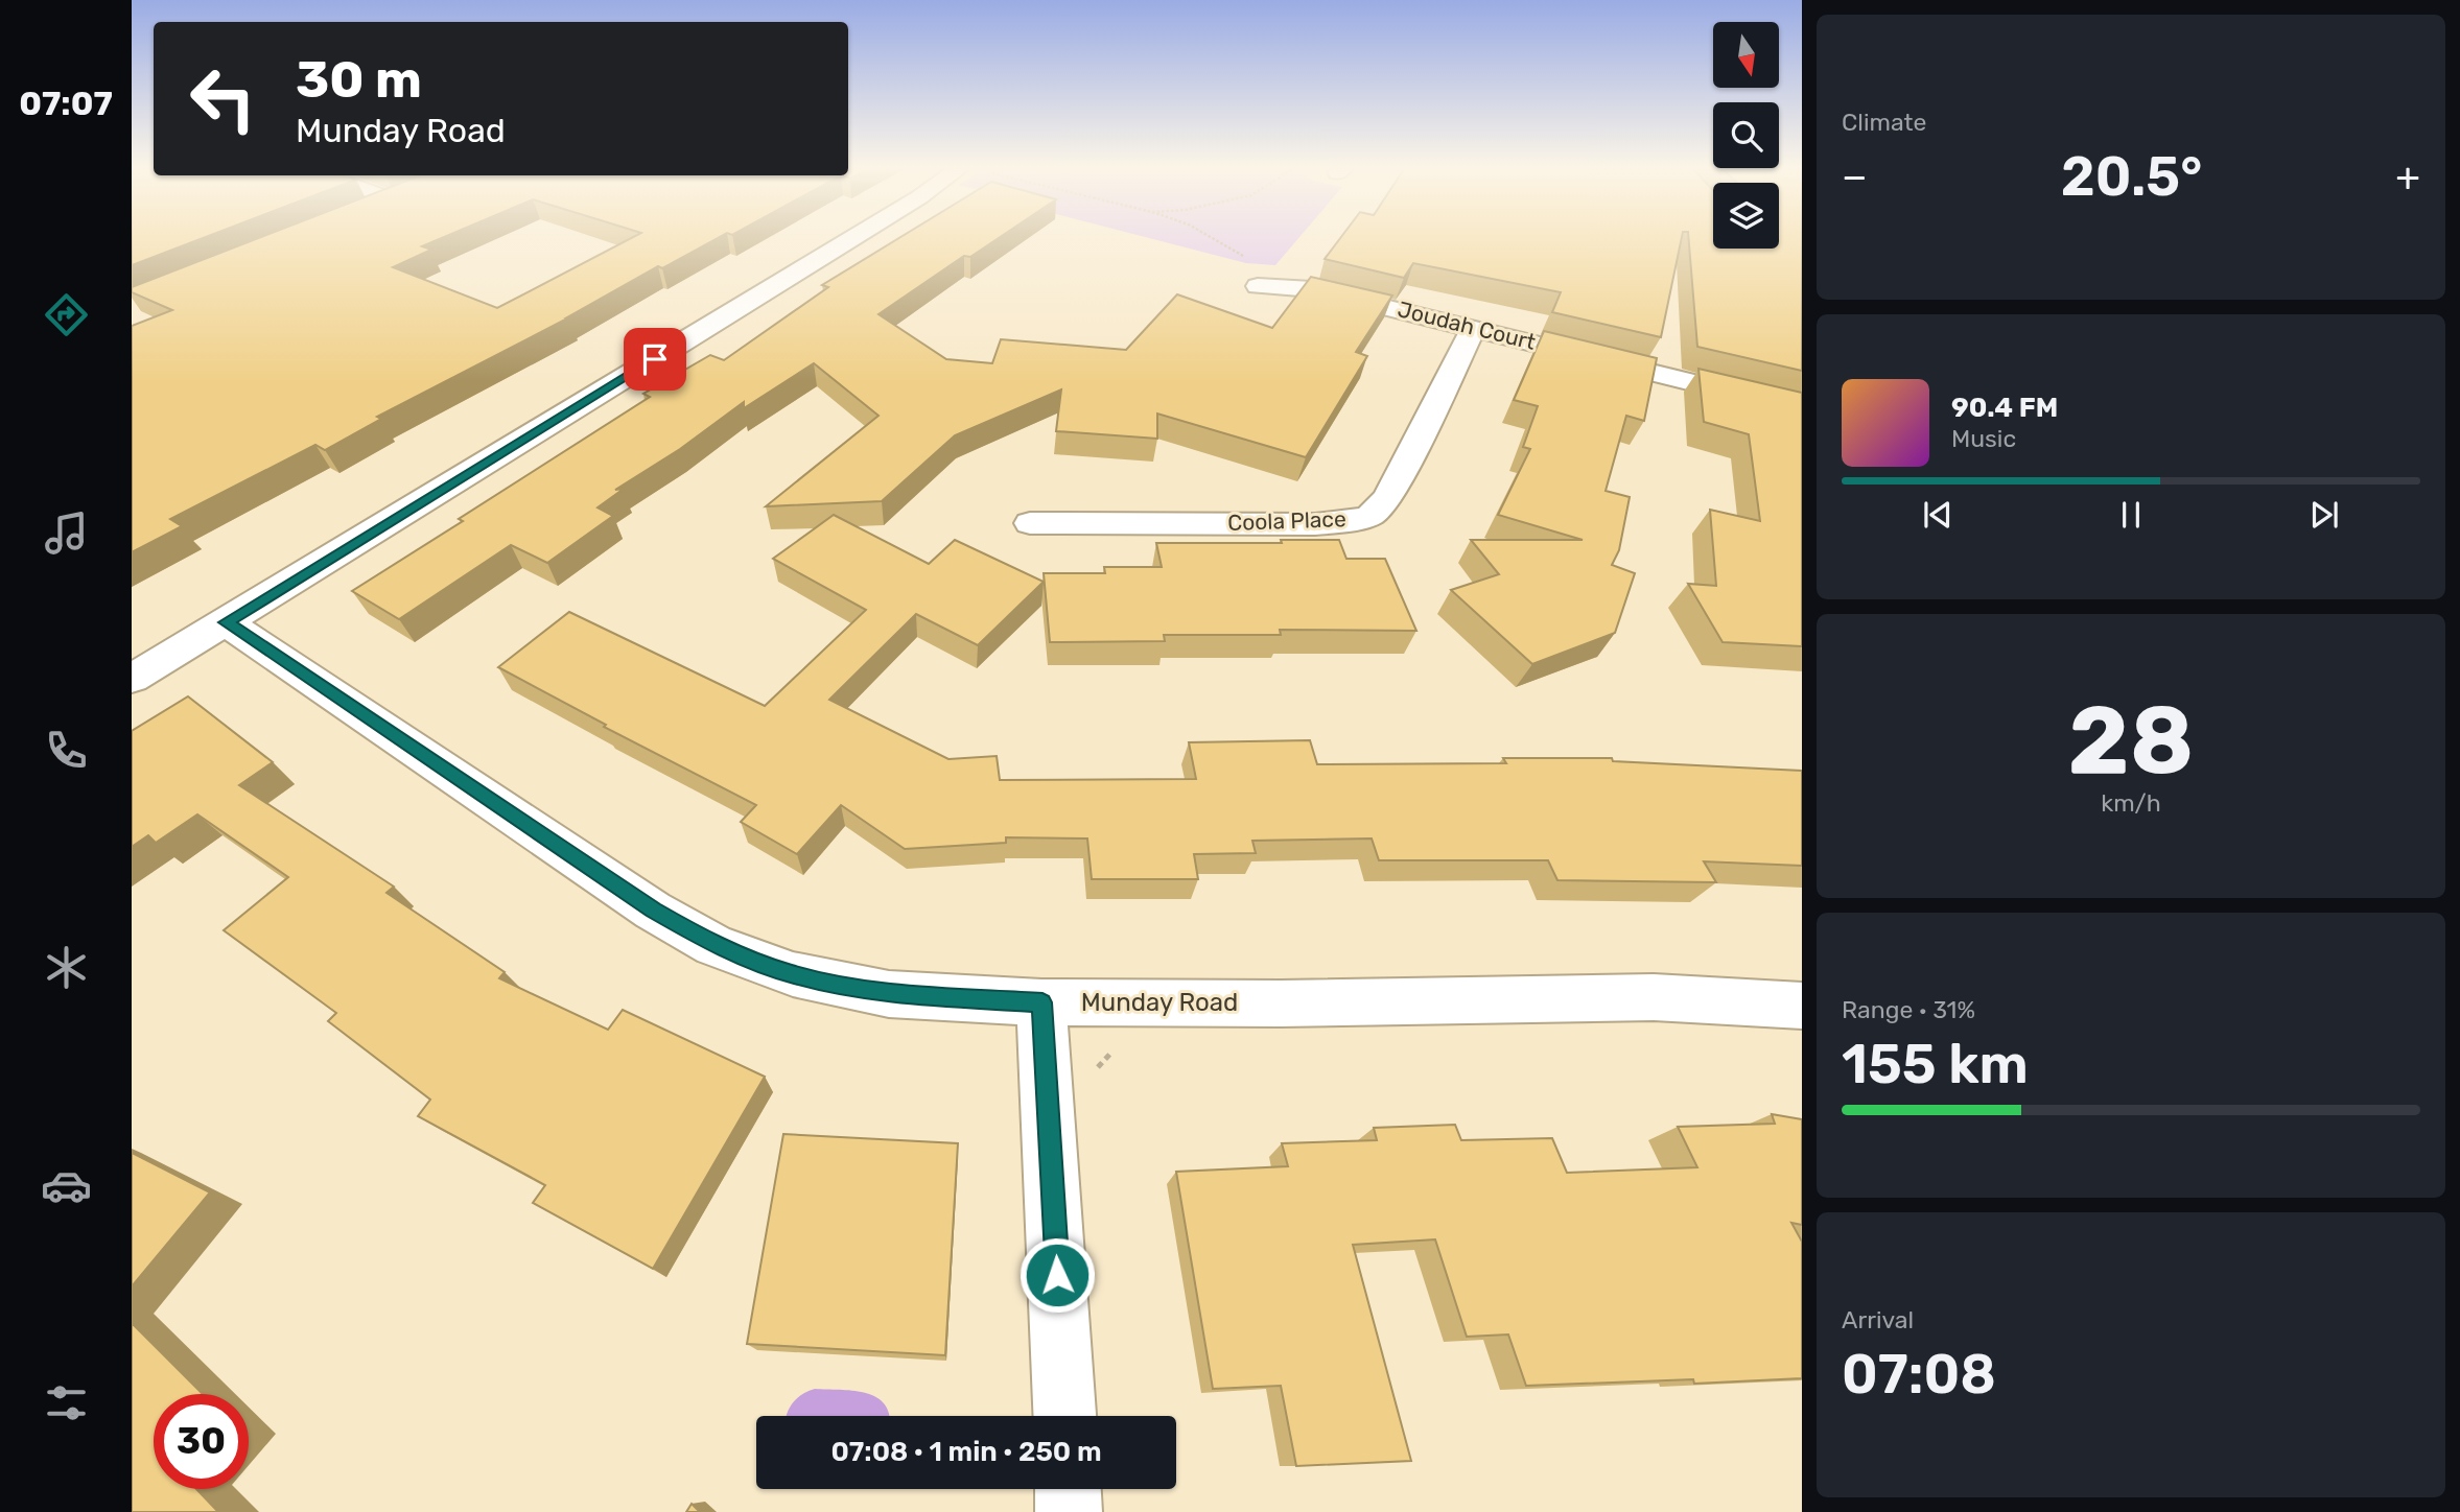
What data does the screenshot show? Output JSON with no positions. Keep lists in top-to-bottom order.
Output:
{
  "streets": {
    "street": ["Joudah Court", "Coola Place", "Munday Road"]
  },
  "crossings": [
    ["Joudah Court", "Coola Place"]
  ],
  "north": "bottom",
  "page": {
    "tabs": "07:07",
    "tile": [
      "Climate",
      ["28", "km/h"],
      ["Range · 31%", "155 km"],
      ["Arrival", "07:08"]
    ],
    "turn": ["30 m", "Munday Road"],
    "heat": ["−", "20.5°", "+"],
    "song": ["90.4 FM", "Music"],
    "limit": "30",
    "trip": "07:08 · 1 min · 250 m"
  }
}
